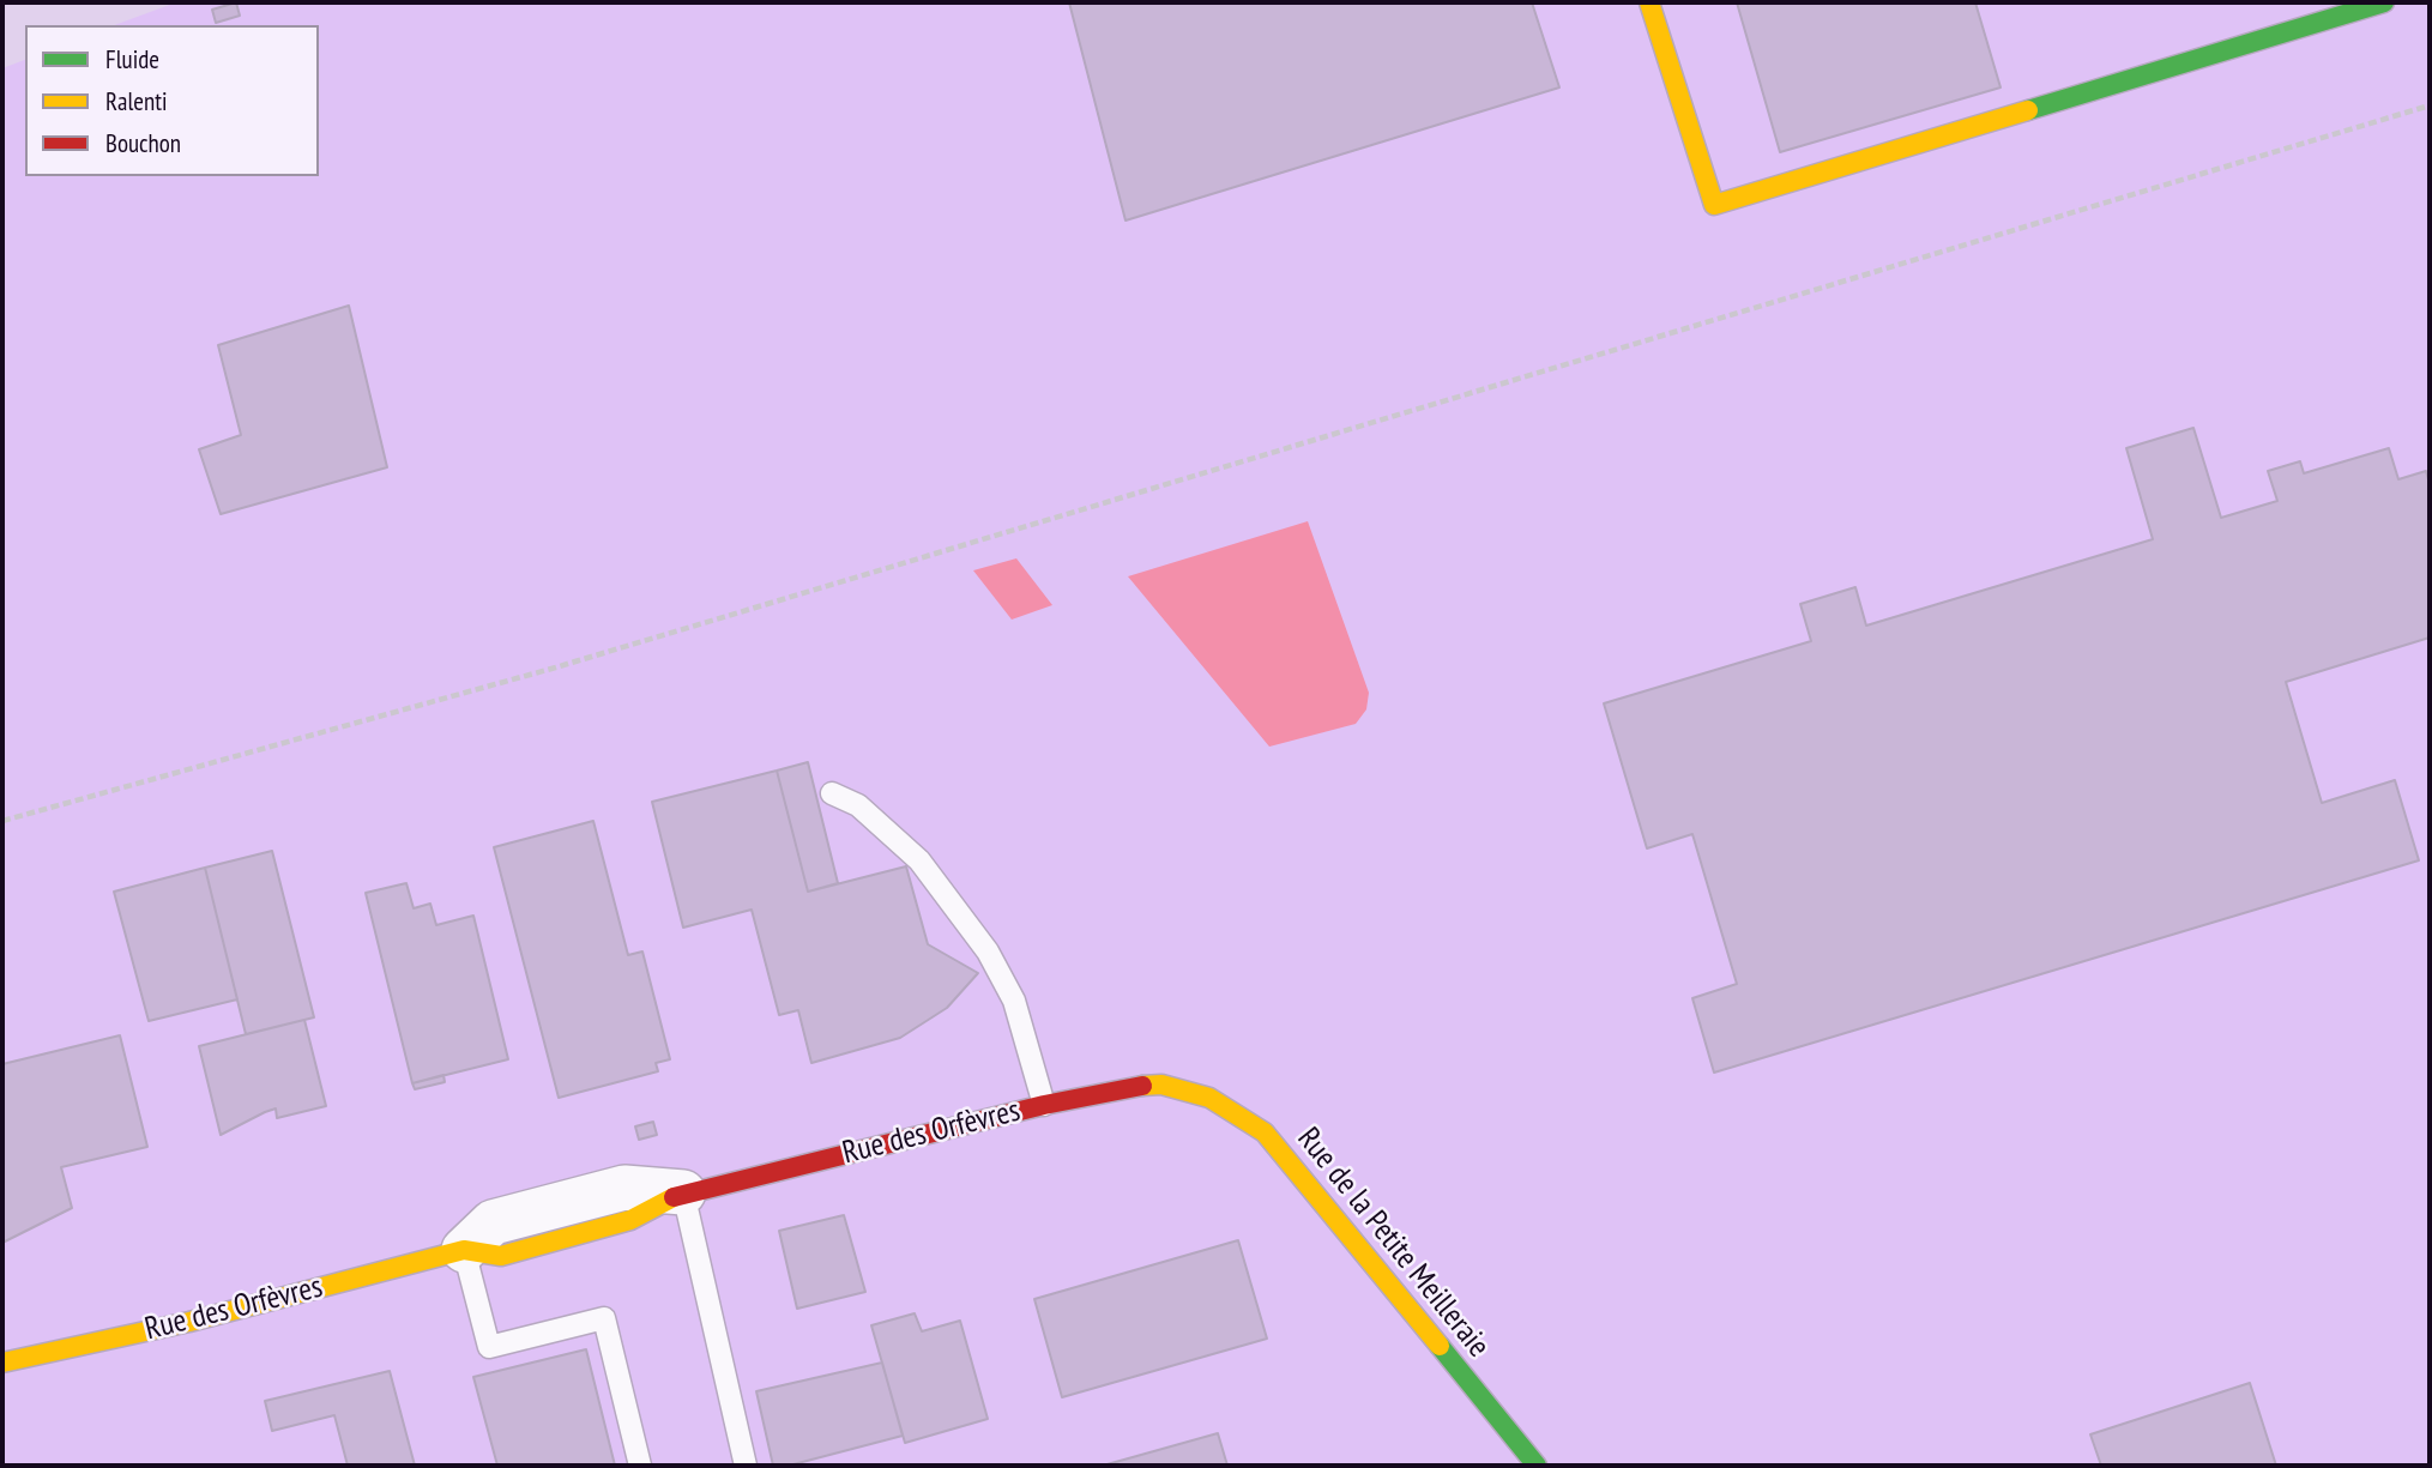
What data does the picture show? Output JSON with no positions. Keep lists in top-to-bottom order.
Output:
{
  "streets": {
    "street": ["Rue des Orfèvres", "Rue de la Petite Meilleraie"]
  },
  "crossings": [
    ["Rue des Orfèvres", "Rue de la Petite Meilleraie"]
  ],
  "legend": ["Fluide", "Ralenti", "Bouchon"]
}
